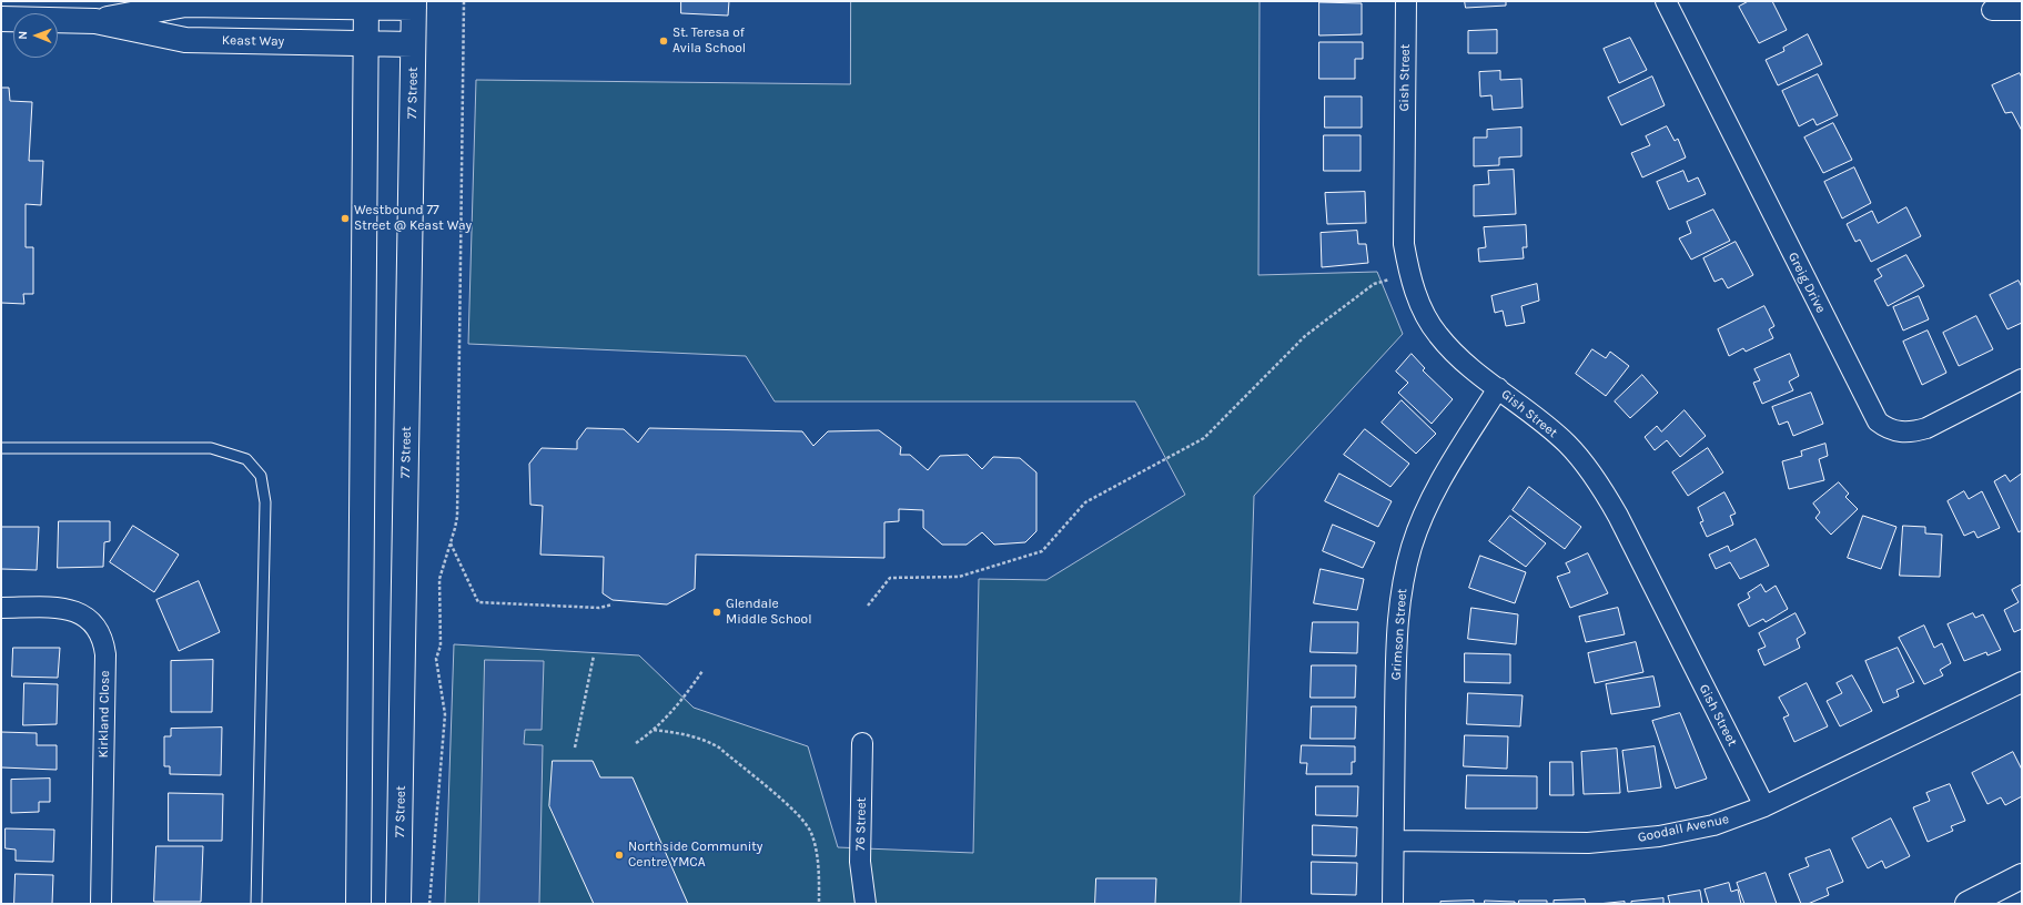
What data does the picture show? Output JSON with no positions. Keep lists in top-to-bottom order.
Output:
{
  "streets": {
    "main road": ["Keast Way", "77 Street"],
    "street": [
      "Gish Street",
      "Greig Drive",
      "Grimson Street",
      "Kirkland Close",
      "76 Street",
      "Goodall Avenue"
    ]
  },
  "crossings": [
    ["Keast Way", "77 Street"],
    ["Gish Street", "Grimson Street"],
    ["Gish Street", "Goodall Avenue"],
    ["Grimson Street", "Goodall Avenue"]
  ],
  "places": [
    "St. Teresa of Avila School",
    "Westbound 77 Street @ Keast Way",
    "Glendale Middle School",
    "Northside Community Centre YMCA"
  ],
  "north": "left"
}
